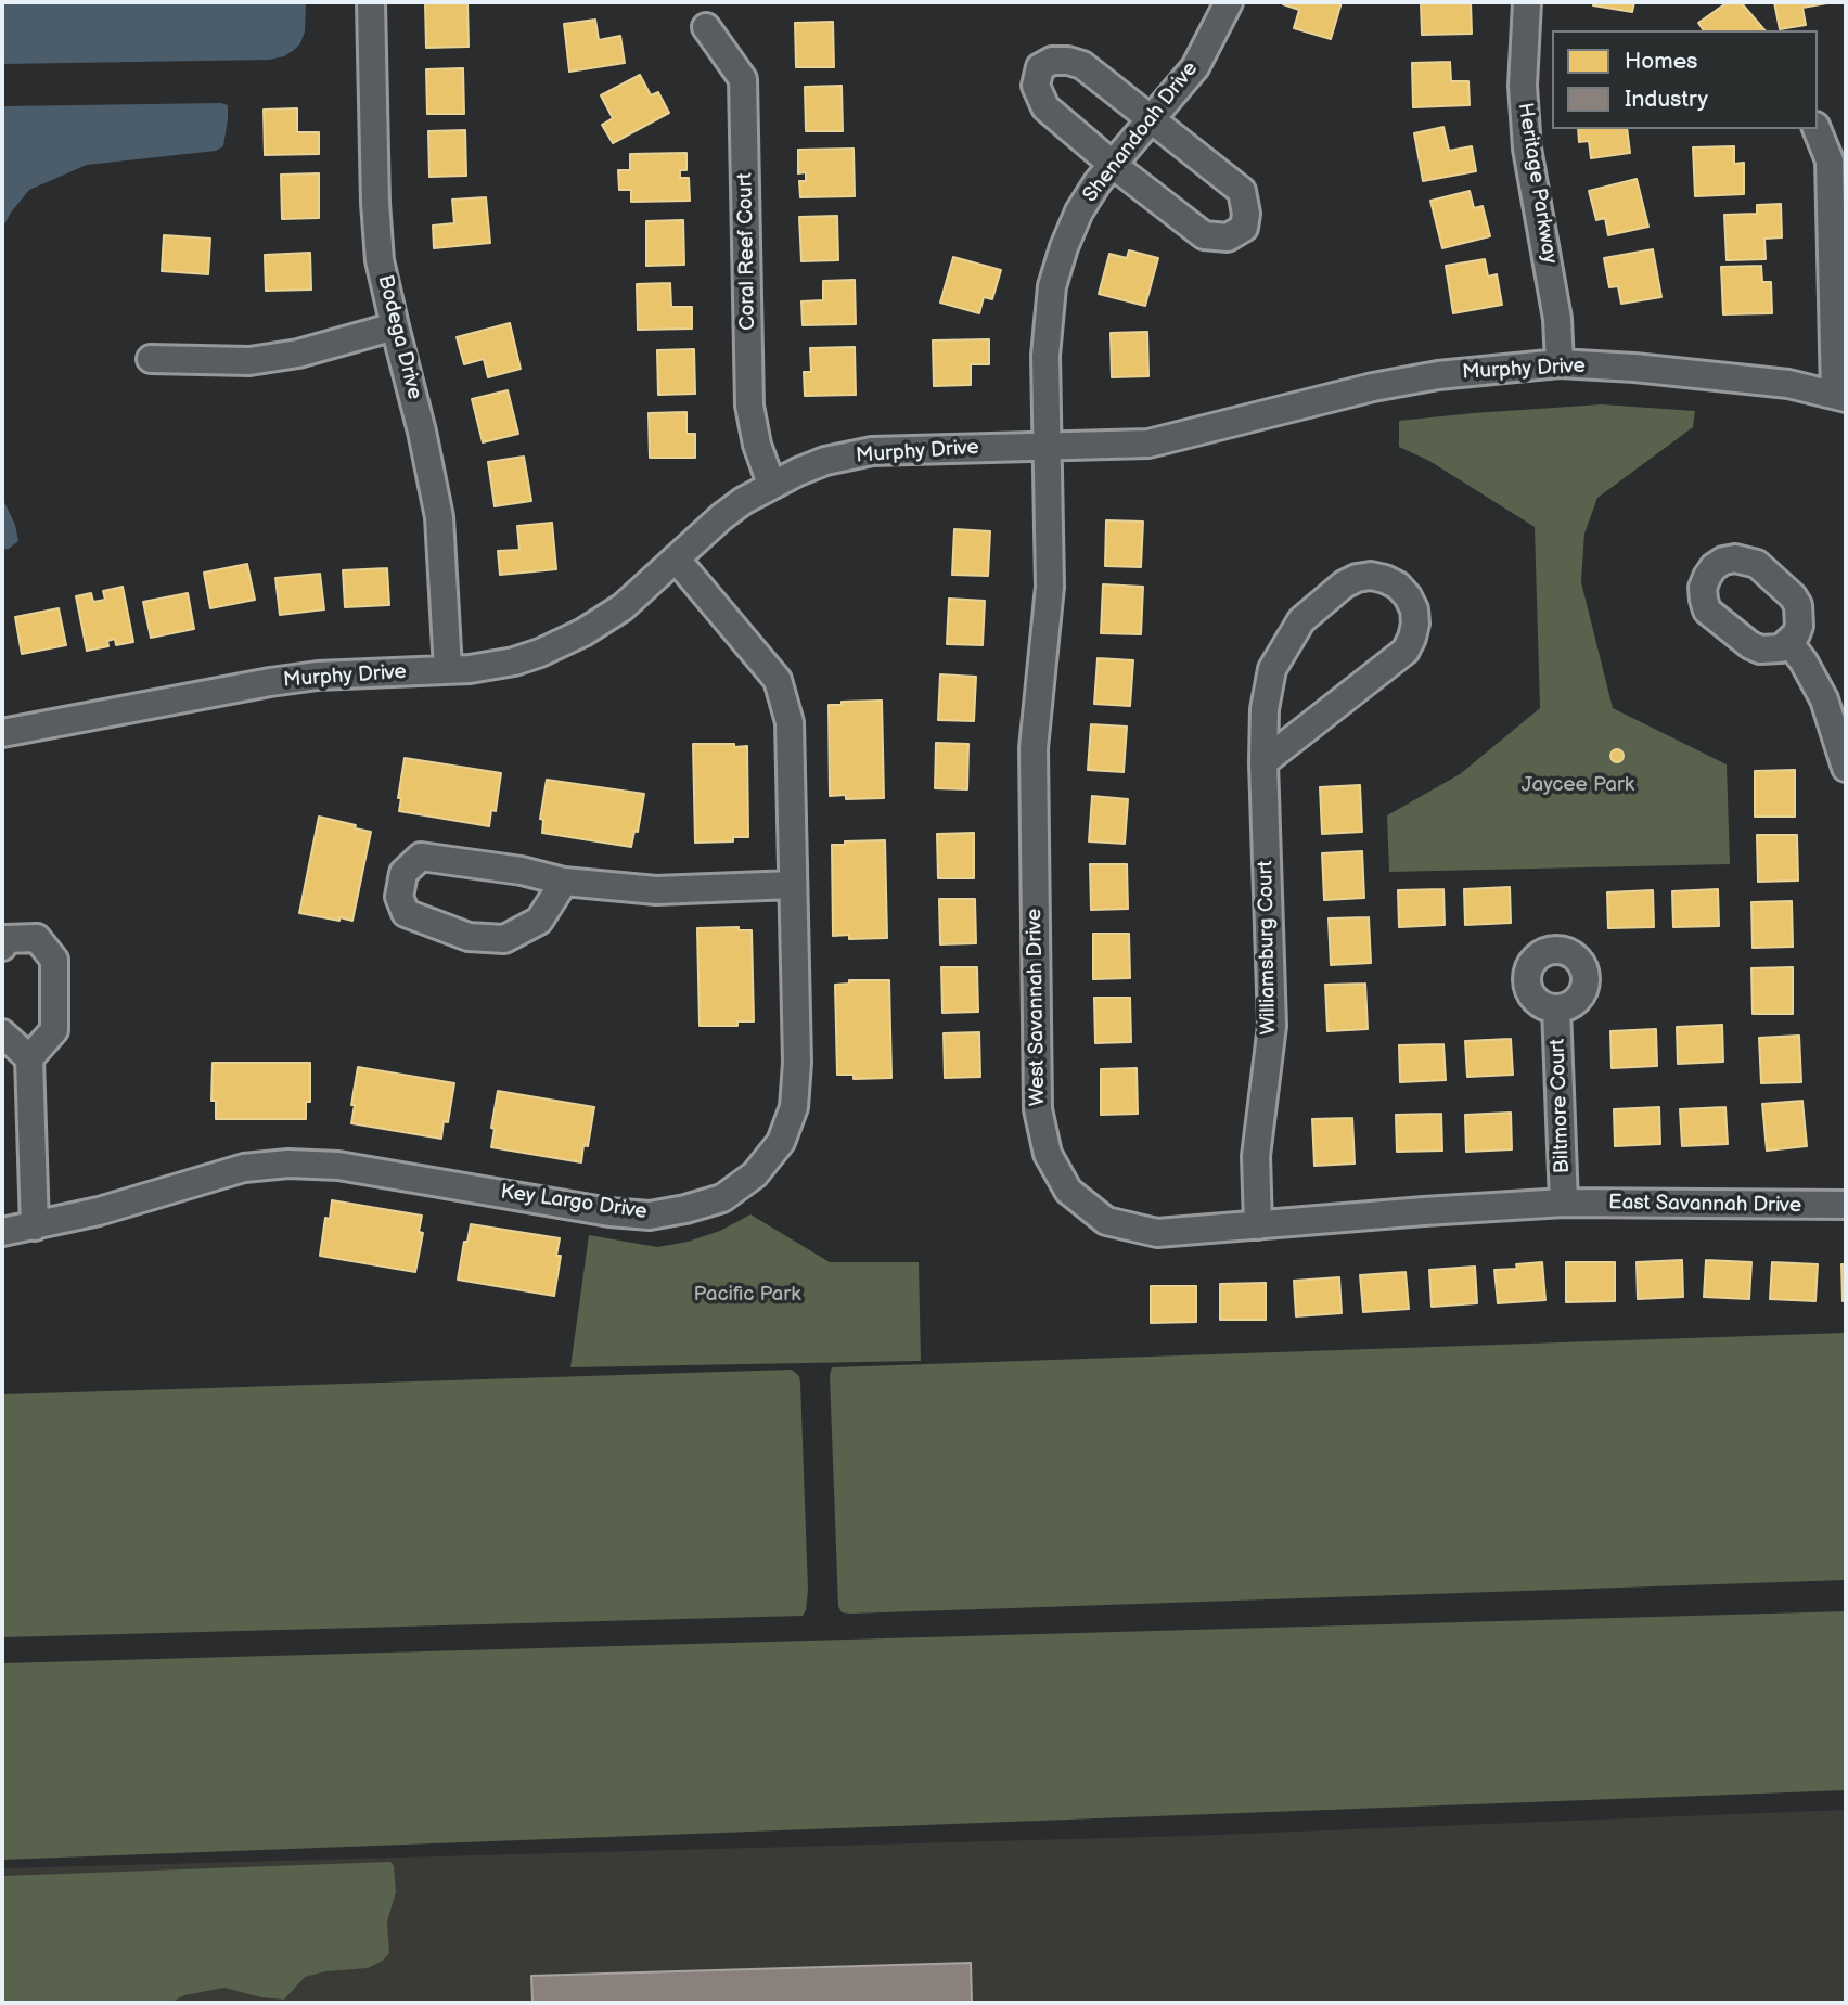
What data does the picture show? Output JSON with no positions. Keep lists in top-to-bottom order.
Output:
{
  "streets": {
    "street": [
      "Shenandoah Drive",
      "Heritage Parkway",
      "Coral Reef Court",
      "Bodega Drive",
      "Murphy Drive",
      "Williamsburg Court",
      "West Savannah Drive",
      "Biltmore Court",
      "Key Largo Drive",
      "East Savannah Drive"
    ]
  },
  "crossings": [
    ["Shenandoah Drive", "Murphy Drive"],
    ["Shenandoah Drive", "West Savannah Drive"],
    ["Heritage Parkway", "Murphy Drive"],
    ["Coral Reef Court", "Murphy Drive"],
    ["Bodega Drive", "Murphy Drive"],
    ["Murphy Drive", "West Savannah Drive"],
    ["Murphy Drive", "Key Largo Drive"],
    ["Williamsburg Court", "West Savannah Drive"],
    ["West Savannah Drive", "Biltmore Court"],
    ["West Savannah Drive", "East Savannah Drive"],
    ["Biltmore Court", "East Savannah Drive"]
  ],
  "parks": ["Jaycee Park", "Pacific Park"],
  "legend": ["Homes", "Industry"]
}
